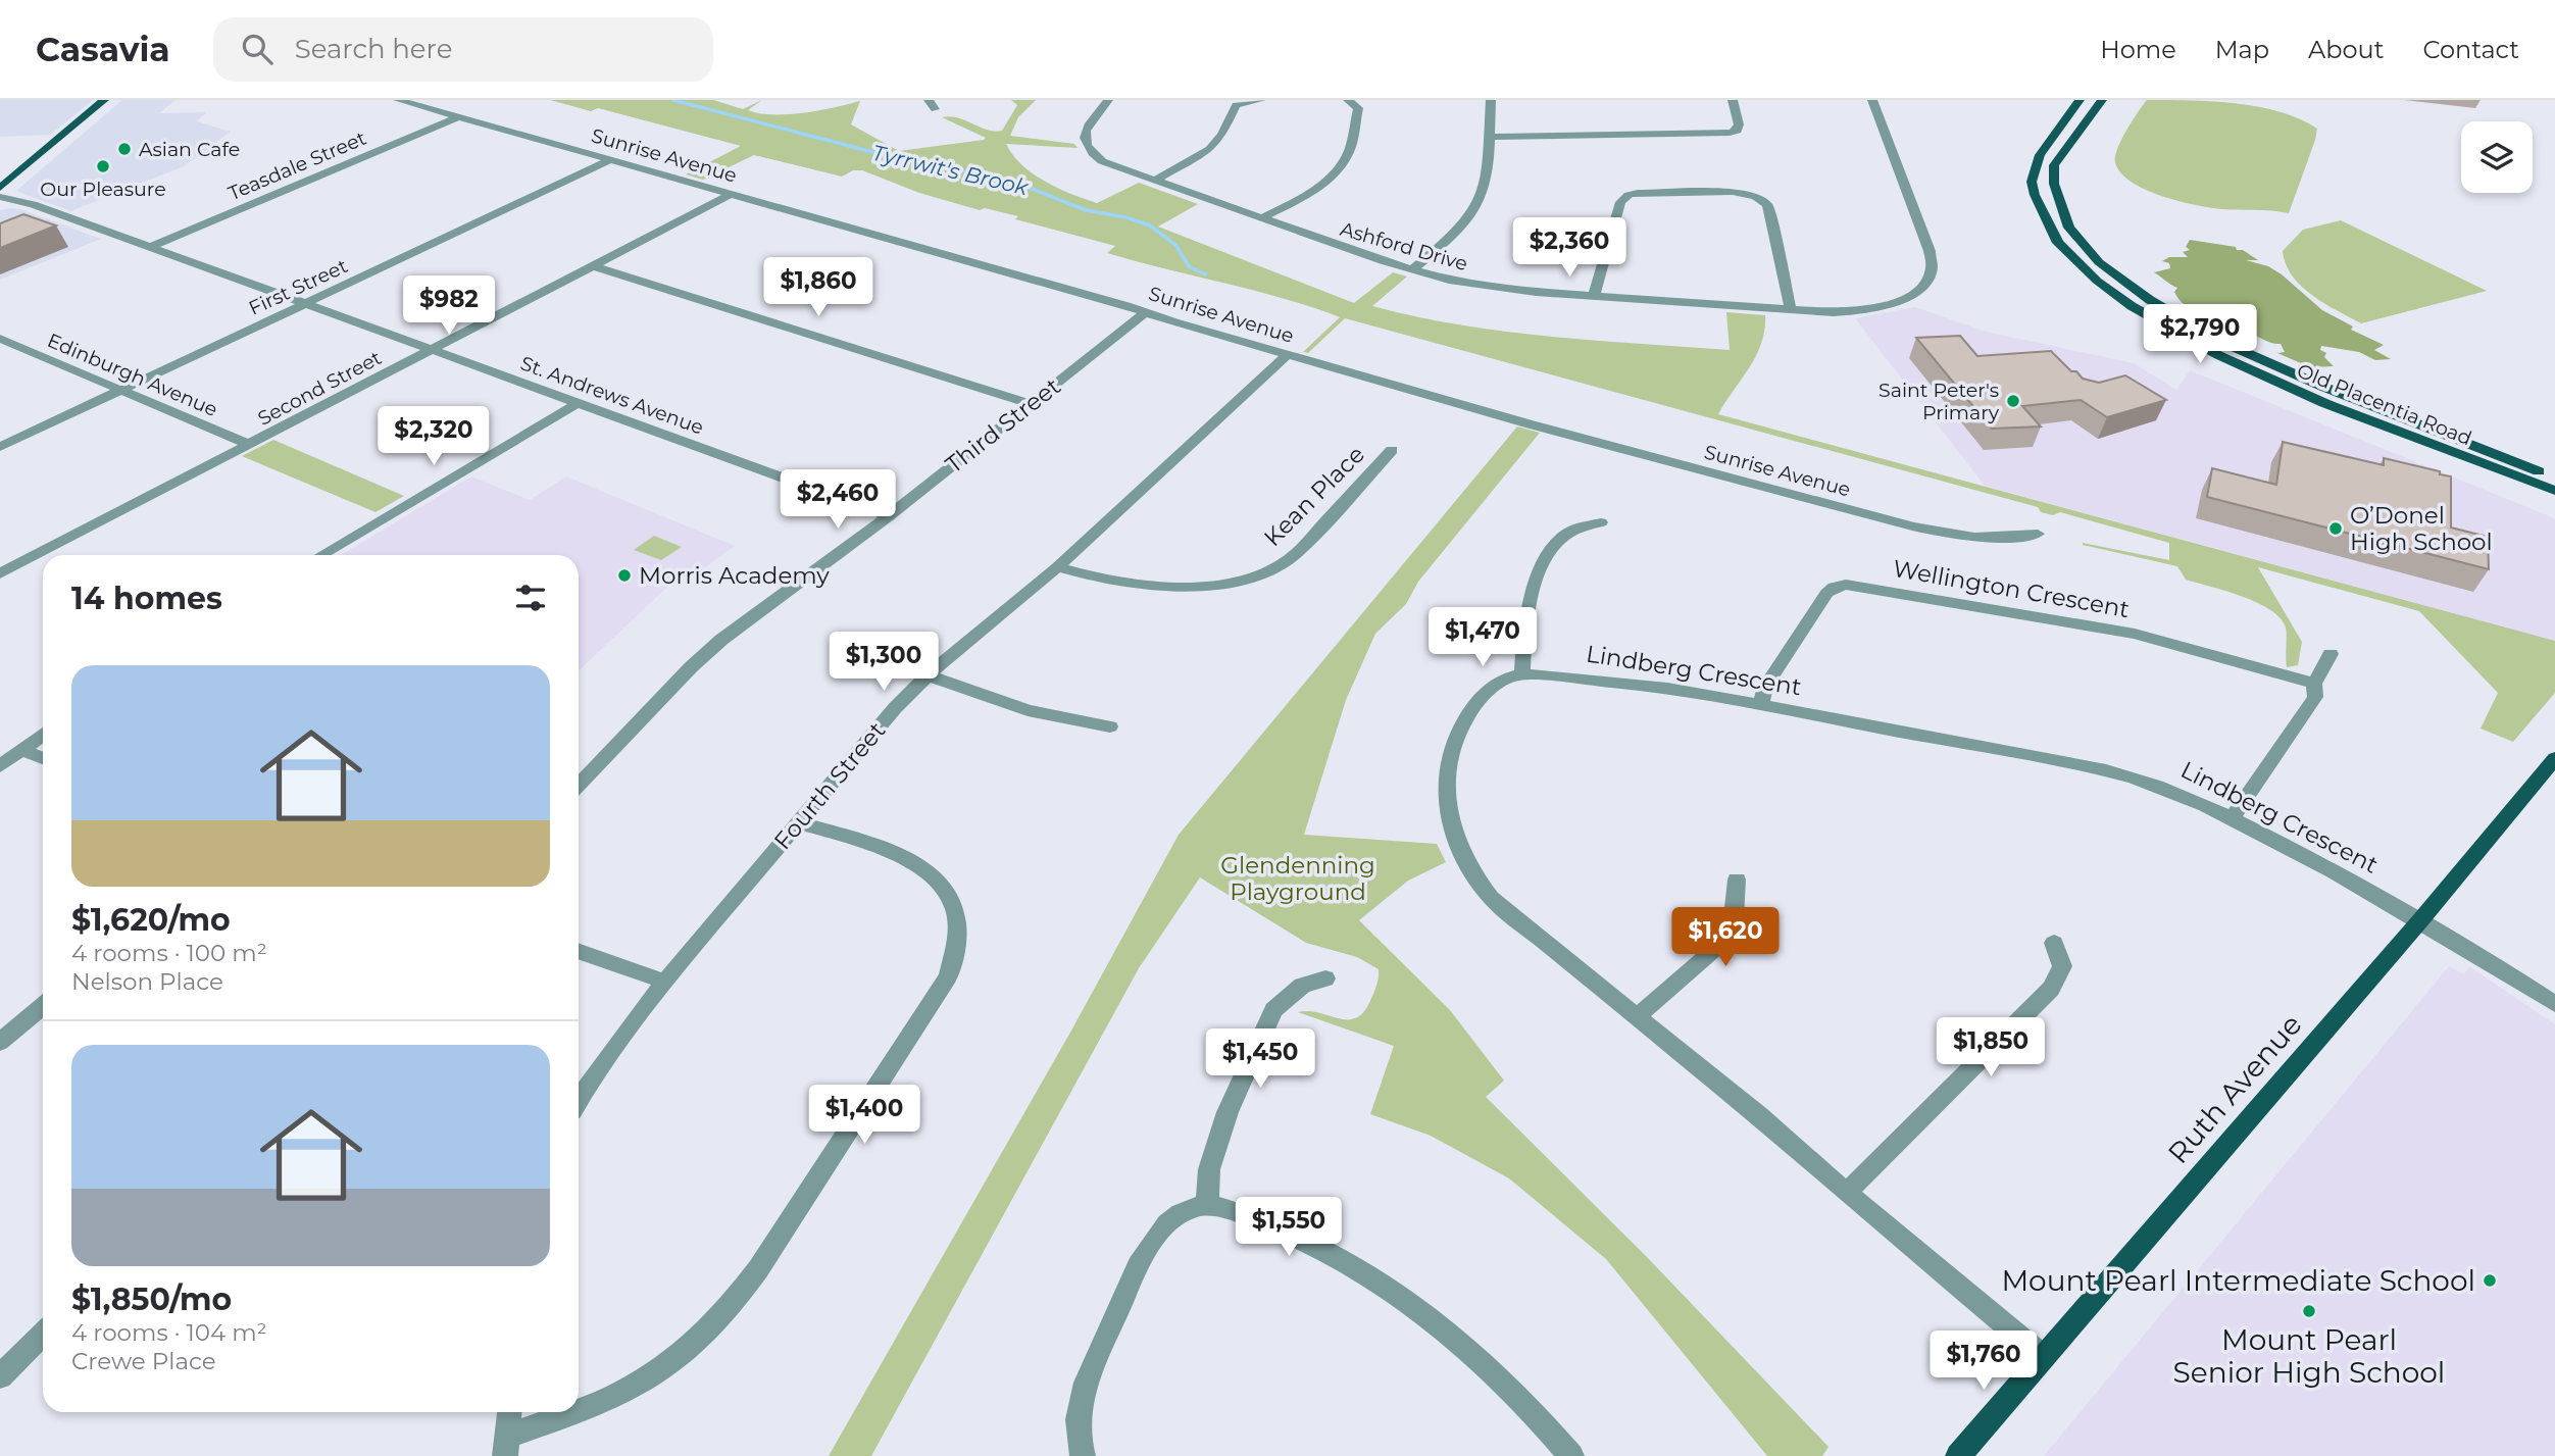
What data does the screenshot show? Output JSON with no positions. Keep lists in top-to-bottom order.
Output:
{
  "streets": {
    "main road": ["Old Placentia Road", "Ruth Avenue"],
    "street": [
      "Sunrise Avenue",
      "Teasdale Street",
      "Ashford Drive",
      "First Street",
      "Edinburgh Avenue",
      "Second Street",
      "St. Andrews Avenue",
      "Third Street",
      "Kean Place",
      "Wellington Crescent",
      "Lindberg Crescent",
      "Fourth Street"
    ]
  },
  "crossings": [
    ["Sunrise Avenue", "Teasdale Street"],
    ["Sunrise Avenue", "First Street"],
    ["Sunrise Avenue", "Second Street"],
    ["Sunrise Avenue", "Third Street"],
    ["Sunrise Avenue", "Fourth Street"],
    ["Teasdale Street", "St. Andrews Avenue"],
    ["First Street", "Edinburgh Avenue"],
    ["First Street", "St. Andrews Avenue"],
    ["Edinburgh Avenue", "Second Street"],
    ["Second Street", "St. Andrews Avenue"],
    ["St. Andrews Avenue", "Third Street"],
    ["Kean Place", "Fourth Street"],
    ["Wellington Crescent", "Lindberg Crescent"],
    ["Lindberg Crescent", "Ruth Avenue"]
  ],
  "water": ["Tyrrwit's Brook"],
  "parks": ["Glendenning Playground"],
  "places": [
    "Asian Cafe",
    "Our Pleasure",
    "Saint Peter's Primary",
    "O’Donel High School",
    "Morris Academy",
    "Mount Pearl Intermediate School",
    "Mount Pearl Senior High School"
  ],
  "page": {
    "header": "Casavia",
    "search": "Search here",
    "nav": [
      "Home",
      "Map",
      "About",
      "Contact"
    ],
    "price": [
      "$2,360",
      "$1,860",
      "$982",
      "$2,790",
      "$2,320",
      "$2,460",
      "$1,470",
      "$1,300",
      "$1,620",
      "$1,850",
      "$1,450",
      "$1,400",
      "$1,550",
      "$1,760"
    ],
    "heading": "14 homes",
    "list": [
      {
        "name": "$1,620/mo",
        "note": "4 rooms · 100 m² · Nelson Place"
      },
      {
        "name": "$1,850/mo",
        "note": "4 rooms · 104 m² · Crewe Place"
      }
    ]
  }
}
